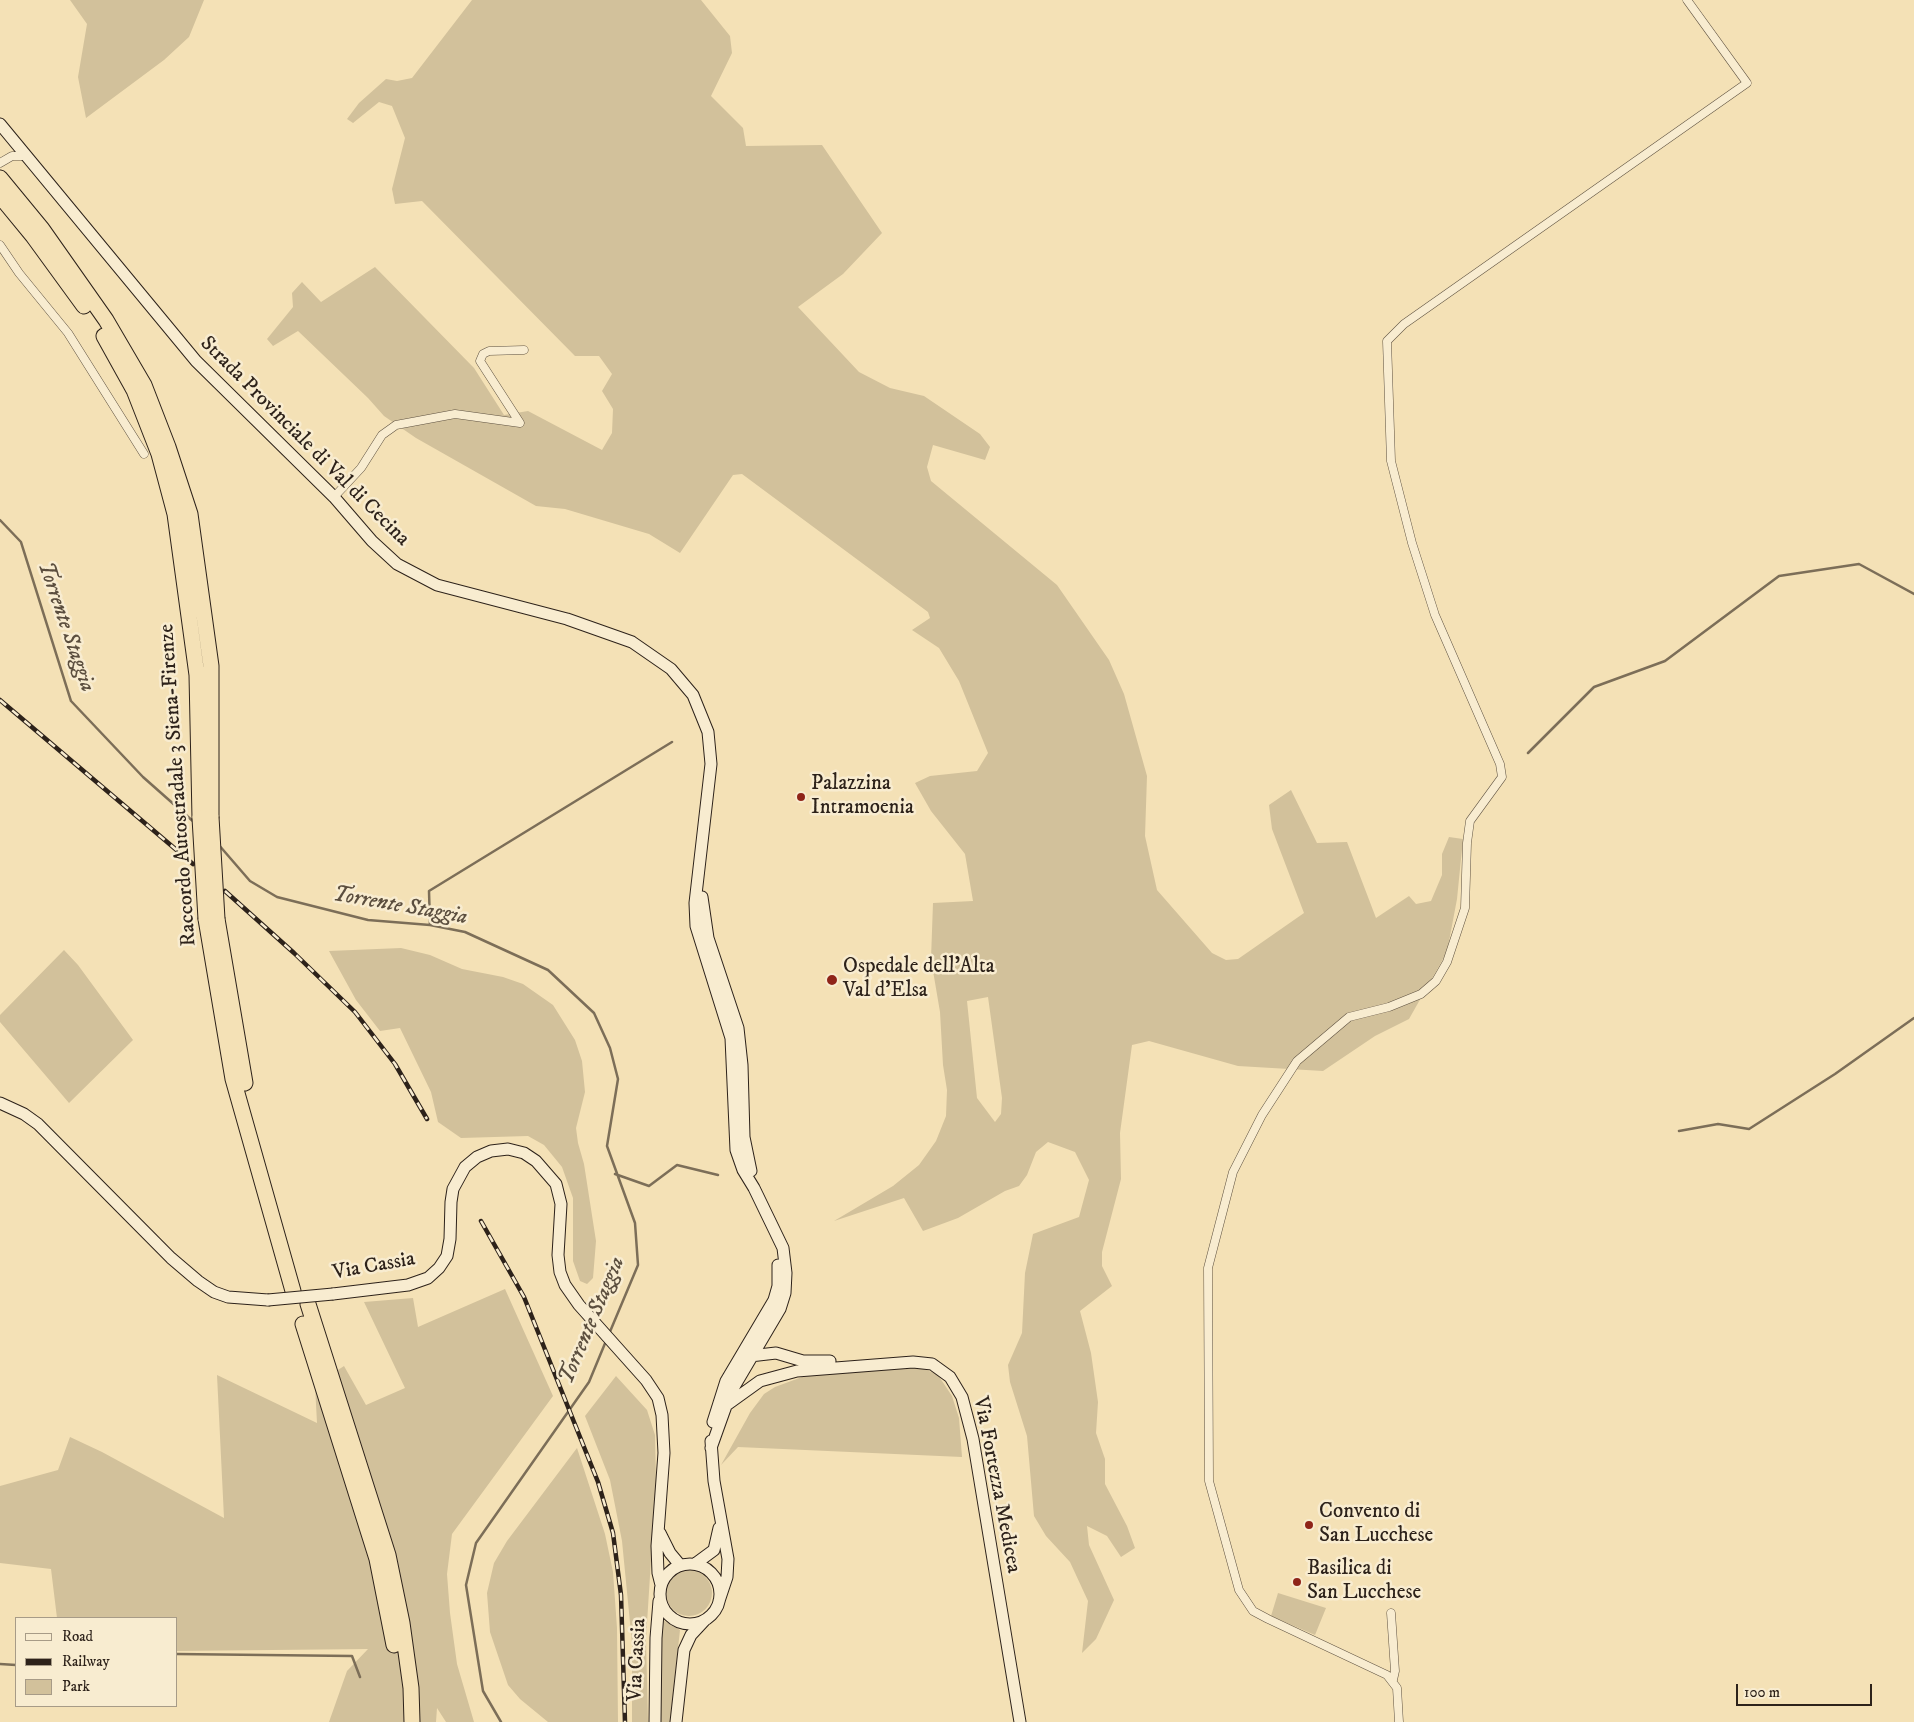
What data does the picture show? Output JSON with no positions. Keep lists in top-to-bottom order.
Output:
{
  "streets": {
    "highway": ["Raccordo Autostradale 3 Siena-Firenze"],
    "main road": ["Strada Provinciale di Val di Cecina", "Via Cassia", "Via Fortezza Medicea"]
  },
  "crossings": [
    ["Strada Provinciale di Val di Cecina", "Via Cassia"]
  ],
  "water": ["Torrente Staggia"],
  "places": [
    "Palazzina Intramoenia",
    "Ospedale dell'Alta Val d'Elsa",
    "Convento di San Lucchese",
    "Basilica di San Lucchese"
  ],
  "legend": ["Road", "Railway", "Park"],
  "scale_bar": "100 m"
}
